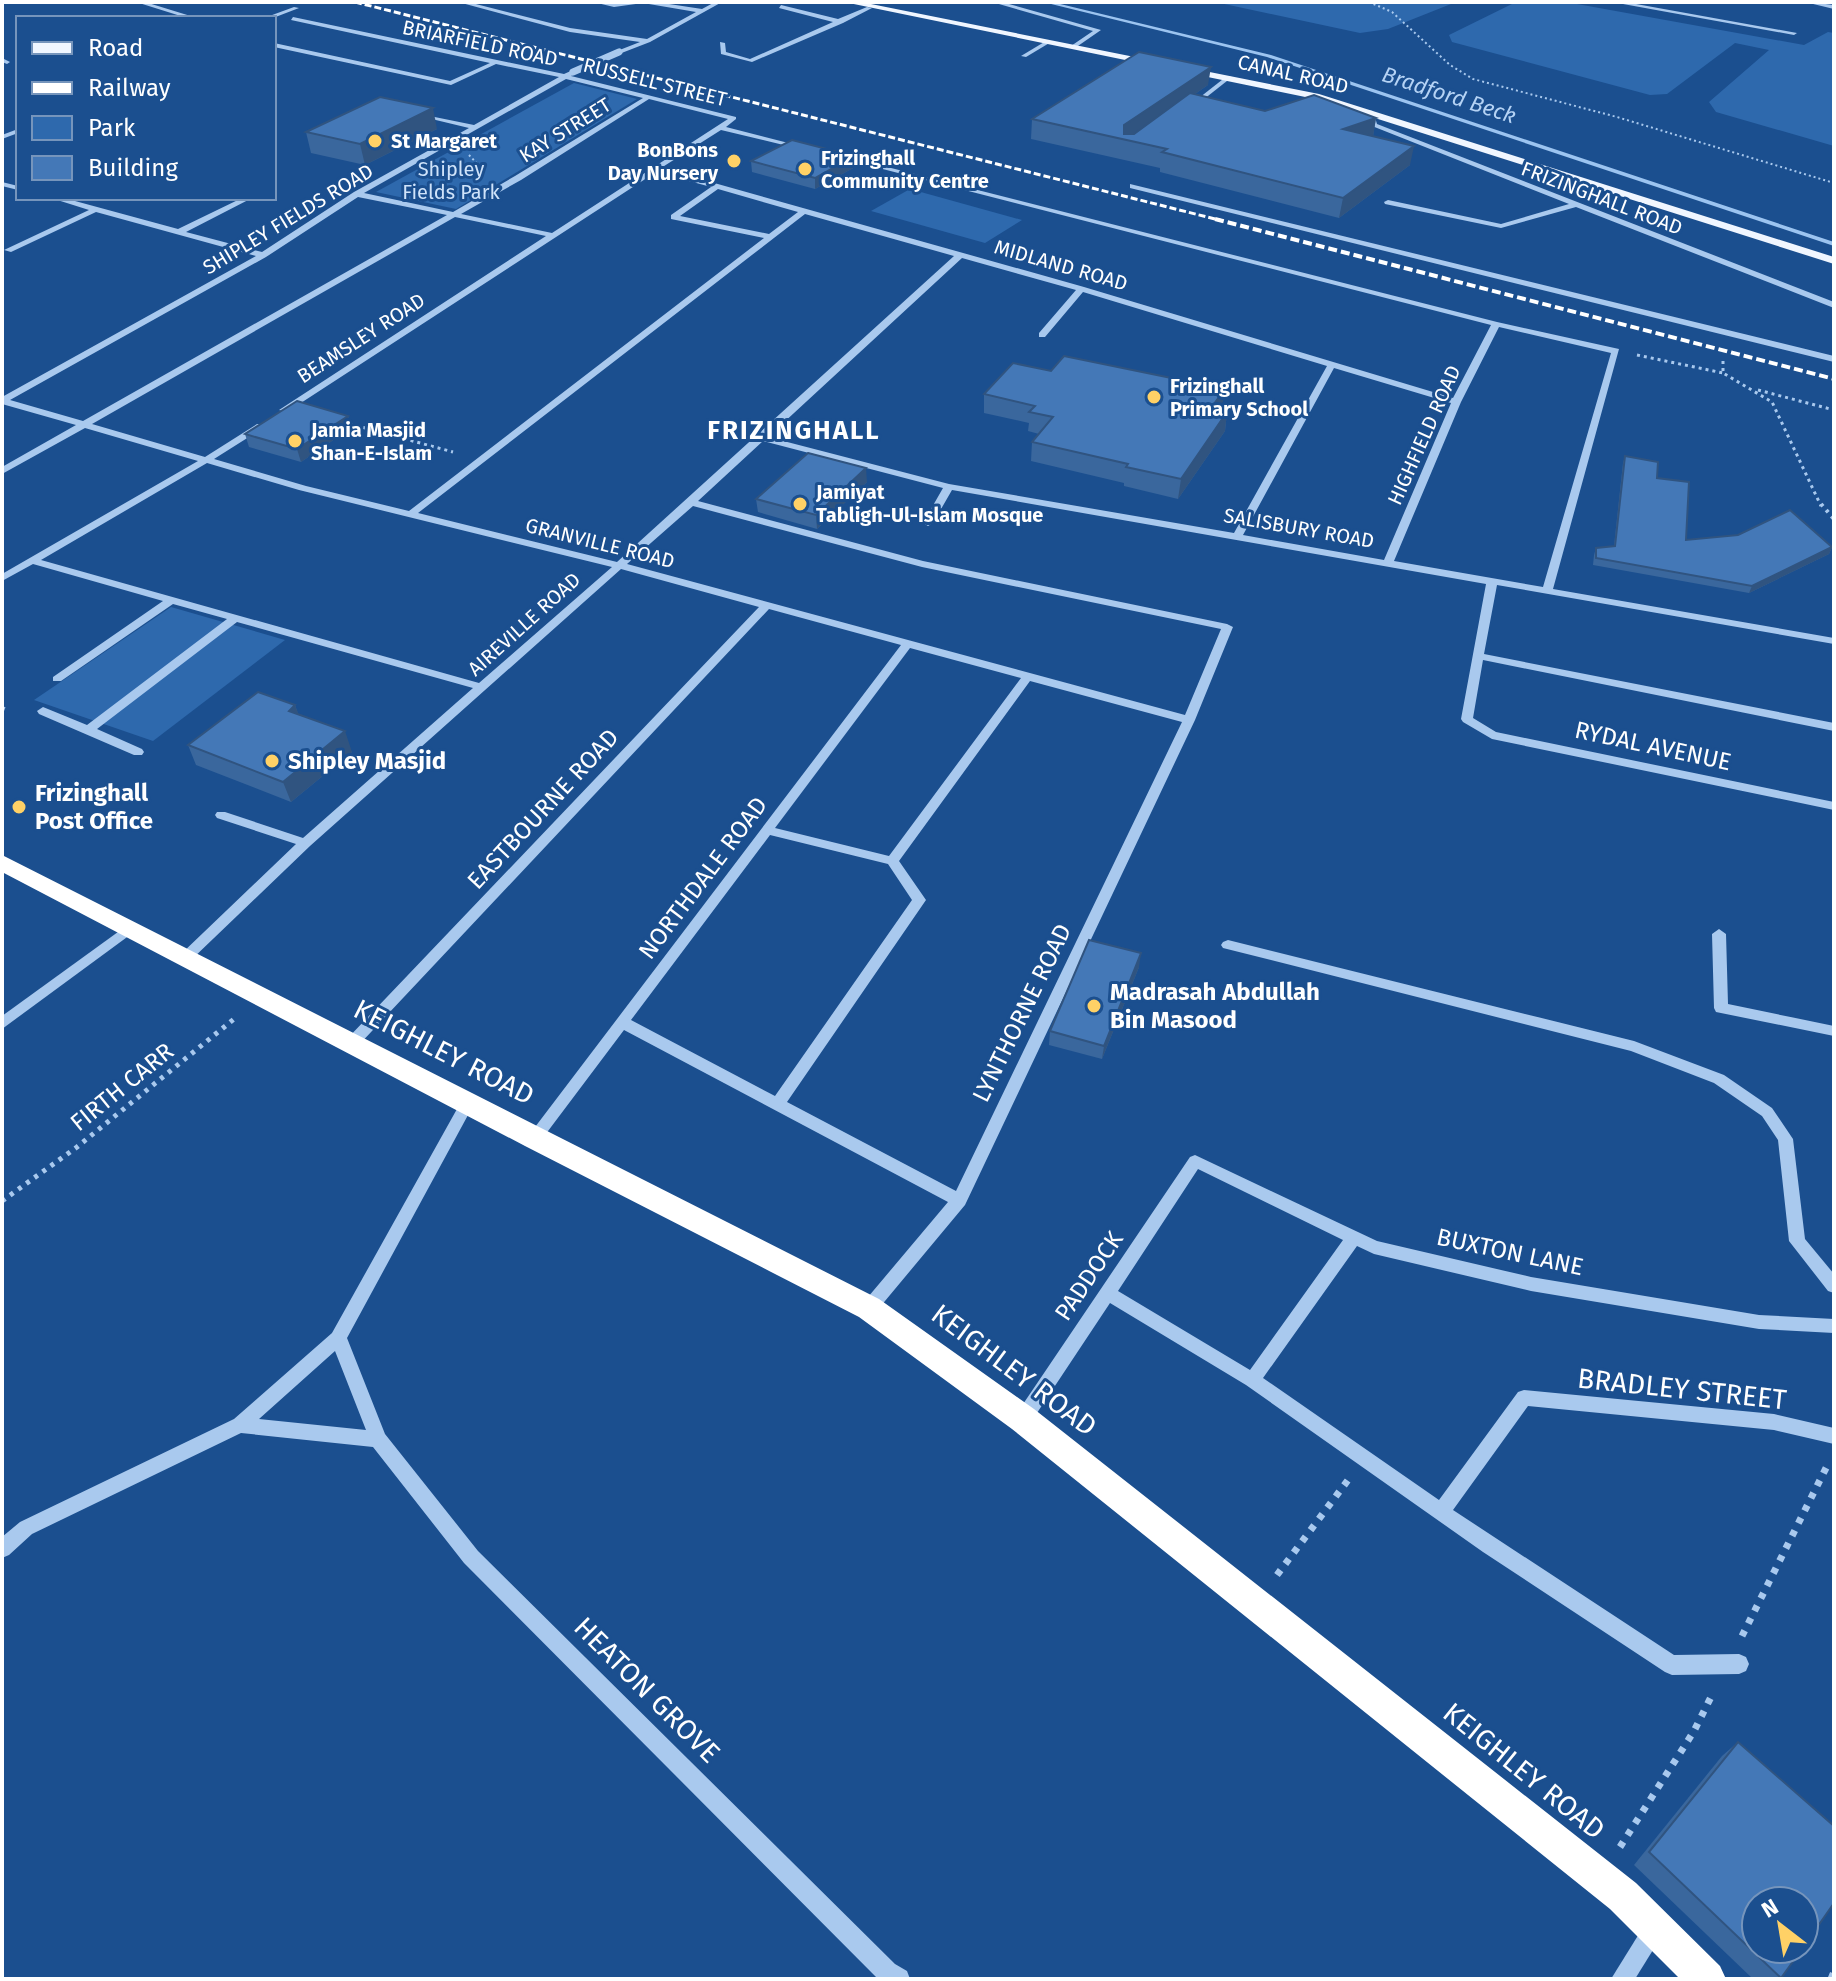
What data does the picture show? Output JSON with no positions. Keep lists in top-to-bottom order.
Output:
{
  "streets": {
    "highway": ["KEIGHLEY ROAD"],
    "main road": ["CANAL ROAD"],
    "street": [
      "BRIARFIELD ROAD",
      "RUSSELL STREET",
      "KAY STREET",
      "FRIZINGHALL ROAD",
      "SHIPLEY FIELDS ROAD",
      "MIDLAND ROAD",
      "BEAMSLEY ROAD",
      "HIGHFIELD ROAD",
      "SALISBURY ROAD",
      "GRANVILLE ROAD",
      "AIREVILLE ROAD",
      "RYDAL AVENUE",
      "EASTBOURNE ROAD",
      "NORTHDALE ROAD",
      "LYNTHORNE ROAD",
      "BUXTON LANE",
      "PADDOCK",
      "BRADLEY STREET",
      "HEATON GROVE"
    ],
    "path": ["FIRTH CARR"]
  },
  "crossings": [
    ["BRIARFIELD ROAD", "RUSSELL STREET"],
    ["BRIARFIELD ROAD", "SHIPLEY FIELDS ROAD"],
    ["CANAL ROAD", "FRIZINGHALL ROAD"],
    ["RUSSELL STREET", "KAY STREET"],
    ["RUSSELL STREET", "SHIPLEY FIELDS ROAD"],
    ["RUSSELL STREET", "BEAMSLEY ROAD"],
    ["KAY STREET", "GRANVILLE ROAD"],
    ["SHIPLEY FIELDS ROAD", "GRANVILLE ROAD"],
    ["MIDLAND ROAD", "BEAMSLEY ROAD"],
    ["MIDLAND ROAD", "HIGHFIELD ROAD"],
    ["MIDLAND ROAD", "AIREVILLE ROAD"],
    ["HIGHFIELD ROAD", "SALISBURY ROAD"],
    ["SALISBURY ROAD", "AIREVILLE ROAD"],
    ["GRANVILLE ROAD", "AIREVILLE ROAD"],
    ["GRANVILLE ROAD", "EASTBOURNE ROAD"],
    ["GRANVILLE ROAD", "NORTHDALE ROAD"],
    ["GRANVILLE ROAD", "LYNTHORNE ROAD"],
    ["AIREVILLE ROAD", "LYNTHORNE ROAD"],
    ["AIREVILLE ROAD", "KEIGHLEY ROAD"],
    ["EASTBOURNE ROAD", "KEIGHLEY ROAD"],
    ["NORTHDALE ROAD", "KEIGHLEY ROAD"],
    ["LYNTHORNE ROAD", "KEIGHLEY ROAD"],
    ["KEIGHLEY ROAD", "FIRTH CARR"],
    ["KEIGHLEY ROAD", "PADDOCK"],
    ["BUXTON LANE", "PADDOCK"]
  ],
  "districts": ["FRIZINGHALL"],
  "water": ["Bradford Beck"],
  "parks": ["Shipley Fields Park"],
  "places": [
    "St Margaret",
    "BonBons Day Nursery",
    "Frizinghall Community Centre",
    "Frizinghall Primary School",
    "Jamia Masjid Shan-E-Islam",
    "Jamiyat Tabligh-Ul-Islam Mosque",
    "Shipley Masjid",
    "Frizinghall Post Office",
    "Madrasah Abdullah Bin Masood"
  ],
  "legend": [
    "Road",
    "Railway",
    "Park",
    "Building"
  ],
  "north": "top left"
}
